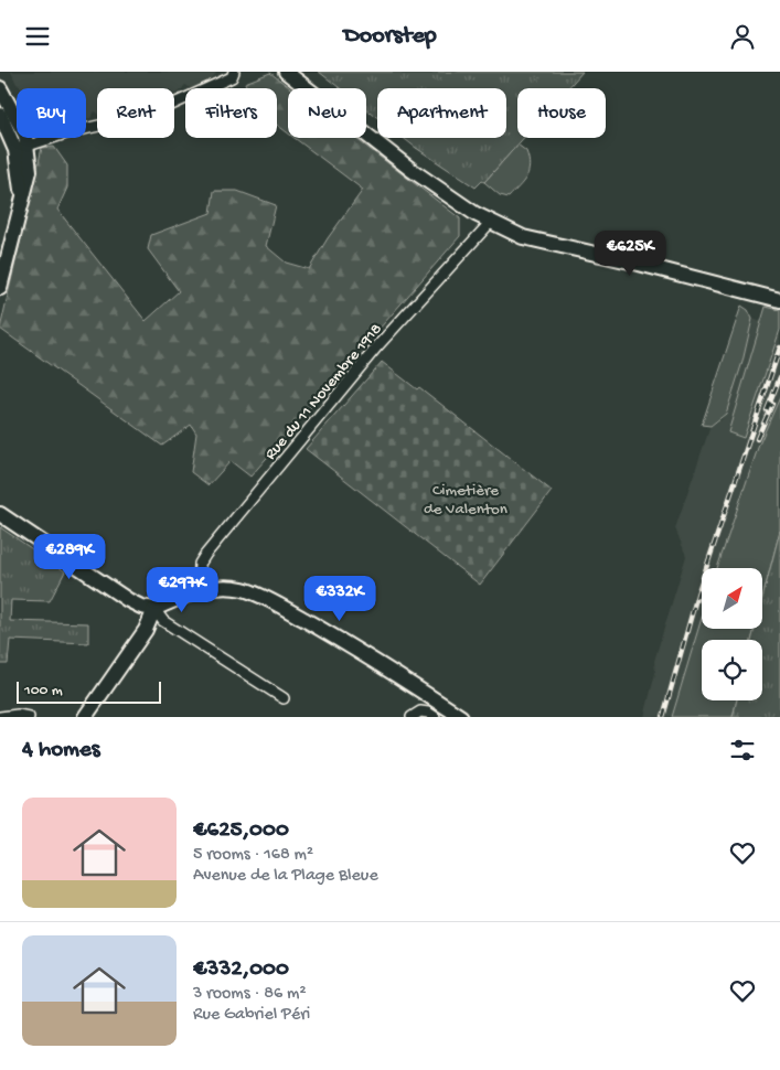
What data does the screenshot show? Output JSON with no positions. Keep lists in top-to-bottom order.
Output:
{
  "streets": {
    "street": ["Rue du 11 Novembre 1918"]
  },
  "parks": ["Cimetière de Valenton"],
  "scale_bar": "100 m",
  "north": "top right",
  "page": {
    "header": "Doorstep",
    "chip": [
      "Buy",
      "Rent",
      "Filters",
      "New",
      "Apartment",
      "House"
    ],
    "price": [
      "€625K",
      "€289K",
      "€297K",
      "€332K"
    ],
    "scale": "100 m",
    "heading": "4 homes",
    "list": [
      {
        "name": "€625,000",
        "note": "5 rooms · 168 m² · Avenue de la Plage Bleue"
      },
      {
        "name": "€332,000",
        "note": "3 rooms · 86 m² · Rue Gabriel Péri"
      }
    ]
  }
}
